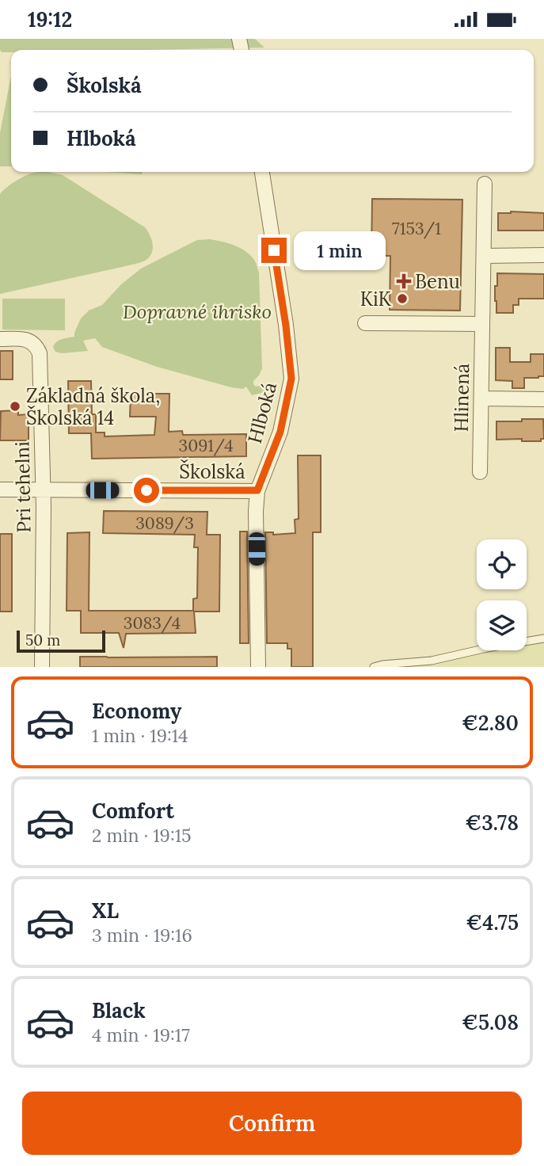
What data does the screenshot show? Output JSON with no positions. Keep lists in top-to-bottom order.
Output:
{
  "streets": {
    "street": [
      "Hlinená",
      "Hlboká",
      "Školská",
      "Pri tehelni"
    ]
  },
  "crossings": [
    ["Hlboká", "Školská"],
    ["Školská", "Pri tehelni"]
  ],
  "parks": ["Dopravné ihrisko"],
  "places": {
    "health": ["Benu"],
    "other": ["KiK", "Základná škola, Školská 14"]
  },
  "house_numbers": [
    "7153/1",
    "3091/4",
    "3089/3",
    "3083/4"
  ],
  "scale_bar": "50 m",
  "page": {
    "status": "19:12",
    "banner": ["Školská", "Hlboká"],
    "bubble": "1 min",
    "scale": "50 m",
    "list": [
      {
        "name": "Economy",
        "note": "1 min · 19:14",
        "value": "€2.80"
      },
      {
        "name": "Comfort",
        "note": "2 min · 19:15",
        "value": "€3.78"
      },
      {
        "name": "XL",
        "note": "3 min · 19:16",
        "value": "€4.75"
      },
      {
        "name": "Black",
        "note": "4 min · 19:17",
        "value": "€5.08"
      }
    ],
    "buttons": "Confirm"
  }
}
